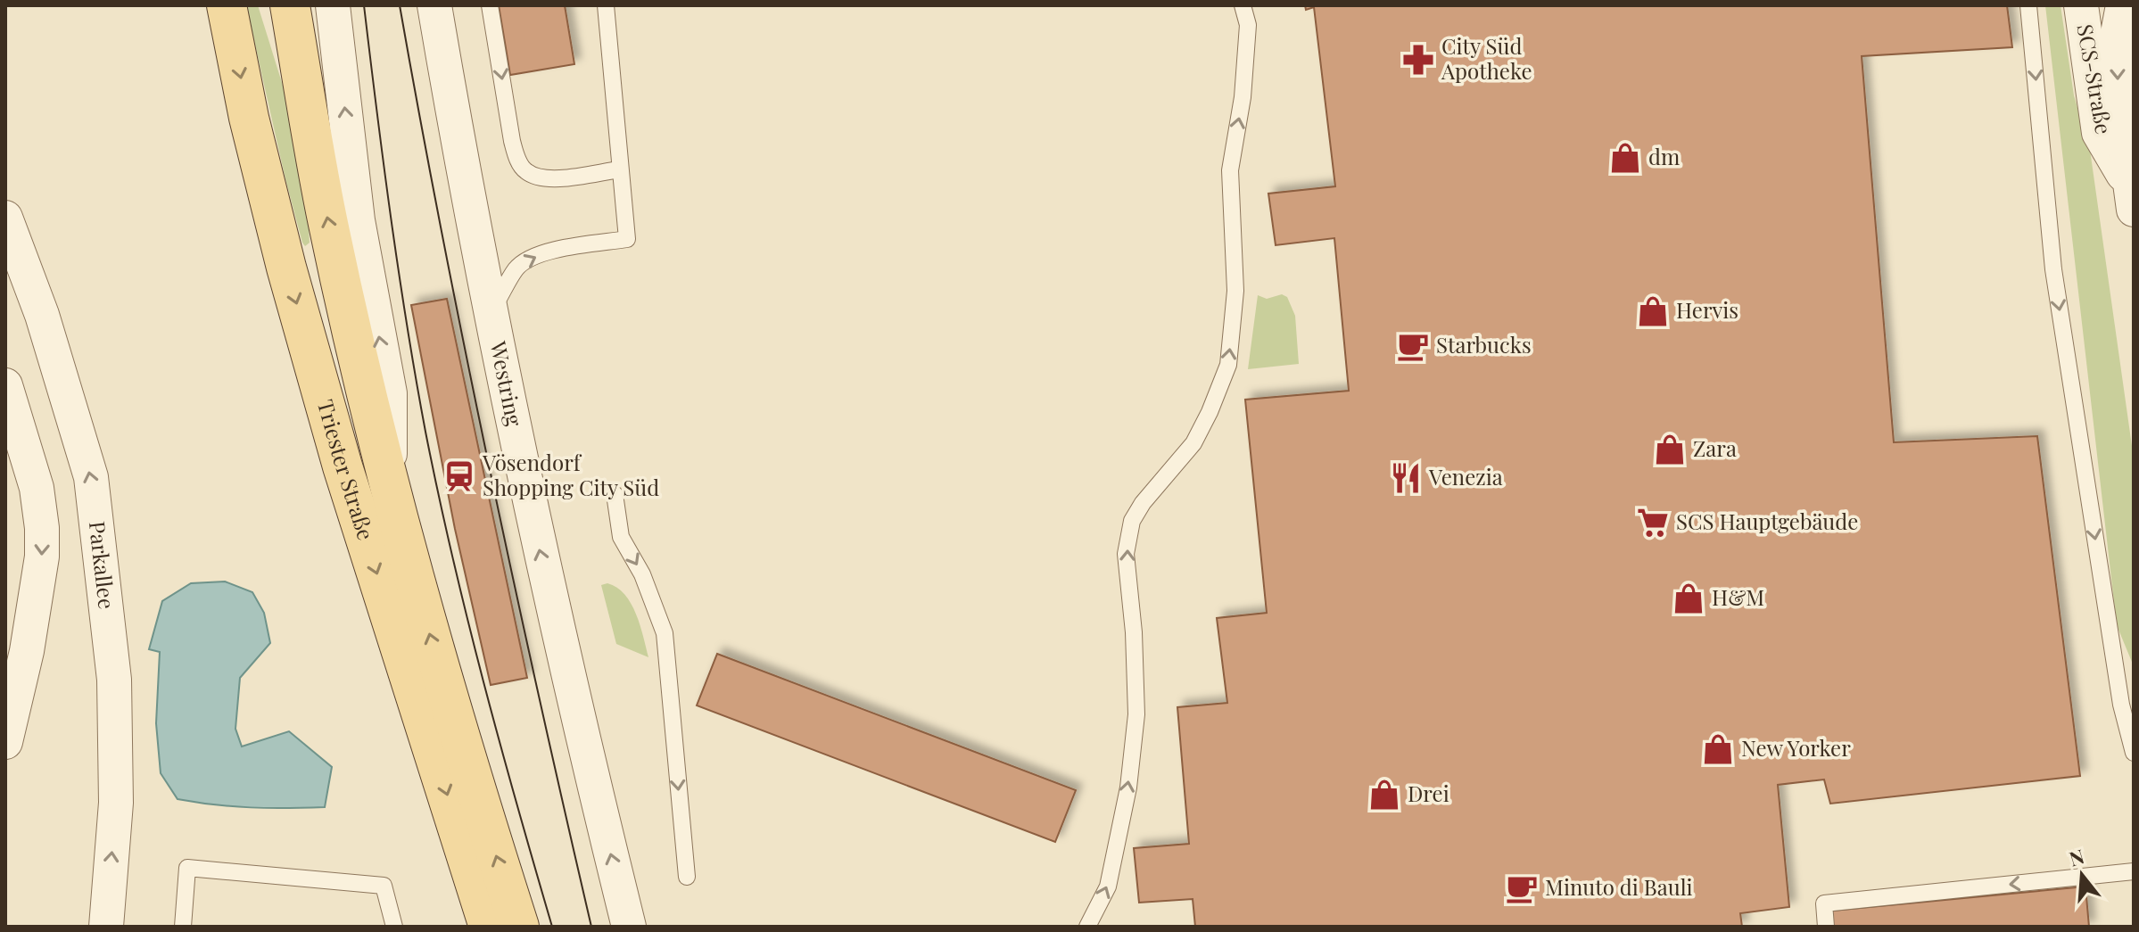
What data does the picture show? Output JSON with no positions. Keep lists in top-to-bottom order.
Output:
{
  "streets": {
    "main road": ["Triester Straße"],
    "street": ["SCS-Straße", "Westring", "Parkallee"]
  },
  "one_way": ["Westring"],
  "places": {
    "pharmacy": ["City Süd Apotheke"],
    "shop": [
      "dm",
      "Hervis",
      "Zara",
      "H&M",
      "New Yorker",
      "Drei"
    ],
    "cafe": ["Starbucks", "Minuto di Bauli"],
    "station": ["Vösendorf Shopping City Süd"],
    "restaurant": ["Venezia"],
    "supermarket": ["SCS Hauptgebäude"]
  },
  "north": "top"
}
